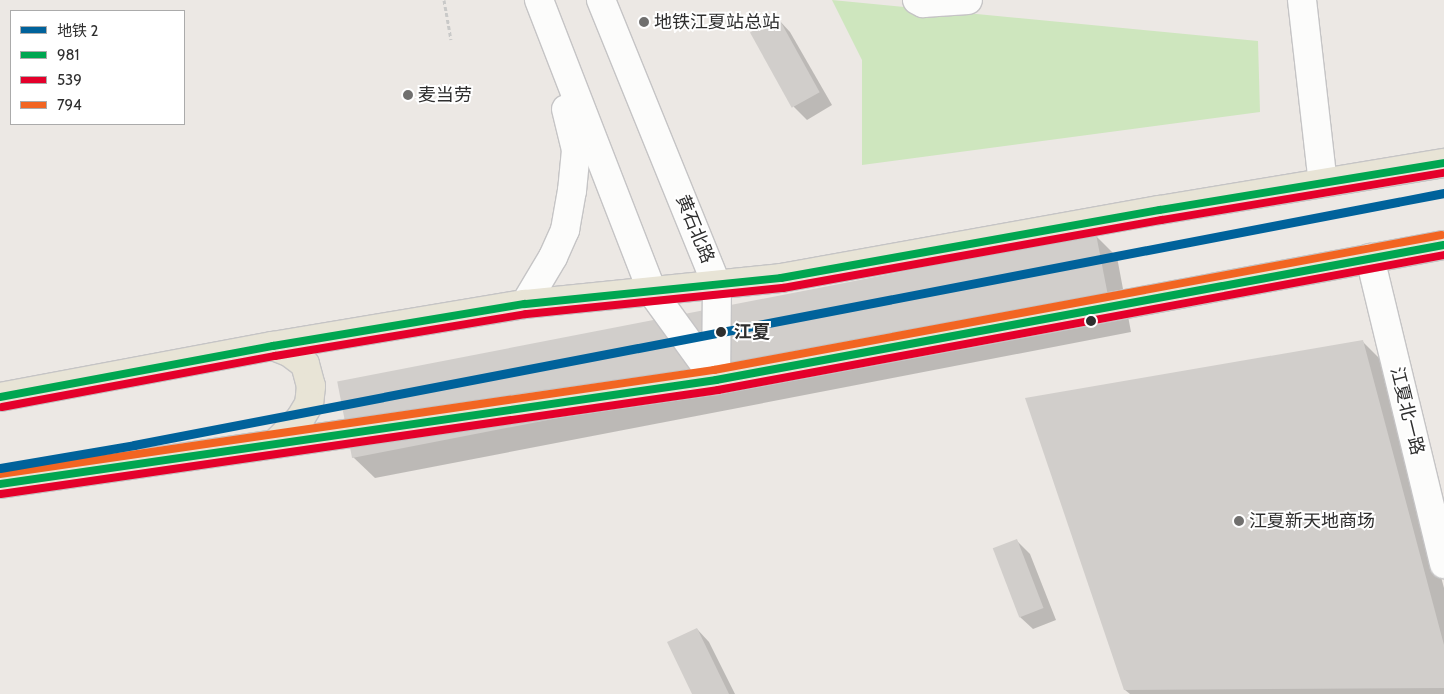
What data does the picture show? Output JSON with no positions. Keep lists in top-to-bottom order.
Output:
{
  "streets": {
    "street": ["黄石北路", "江夏北一路"]
  },
  "places": [
    "地铁江夏站总站",
    "麦当劳",
    "江夏",
    "江夏新天地商场"
  ],
  "lines": [
    "transit line 981",
    "transit line 539",
    "metro line 2",
    "transit line 794"
  ],
  "legend": [
    "地铁 2",
    "981",
    "539",
    "794"
  ]
}
